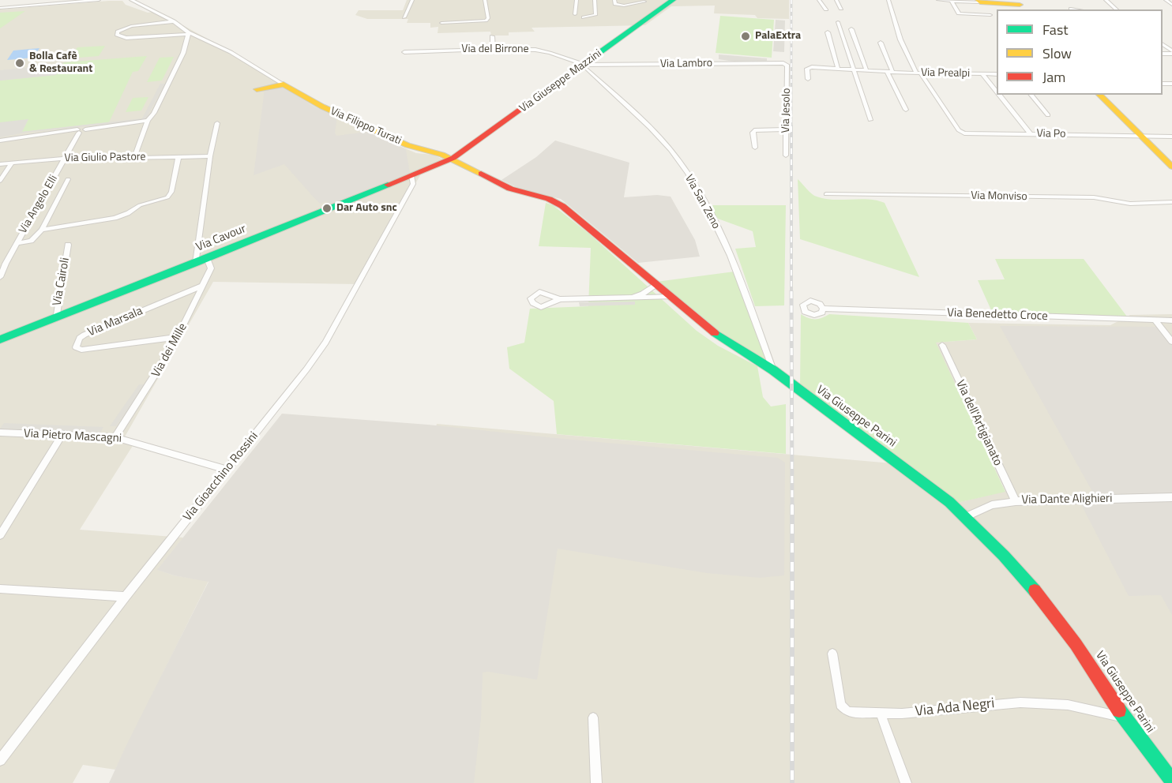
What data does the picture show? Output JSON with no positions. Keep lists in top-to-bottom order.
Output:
{
  "streets": {
    "street": [
      "Via del Birrone",
      "Via Lambro",
      "Via Prealpi",
      "Via Giuseppe Mazzini",
      "Via Jesolo",
      "Via Filippo Turati",
      "Via Po",
      "Via Giulio Pastore",
      "Via Monviso",
      "Via San Zeno",
      "Via Angelo Elli",
      "Via Cavour",
      "Via Cairoli",
      "Via Benedetto Croce",
      "Via Marsala",
      "Via dei Mille",
      "Via Giuseppe Parini",
      "Via dell'Artigianato",
      "Via Pietro Mascagni",
      "Via Gioacchino Rossini",
      "Via Dante Alighieri",
      "Via Ada Negri"
    ]
  },
  "crossings": [
    ["Via del Birrone", "Via Lambro"],
    ["Via del Birrone", "Via Giuseppe Mazzini"],
    ["Via del Birrone", "Via San Zeno"],
    ["Via Lambro", "Via Giuseppe Mazzini"],
    ["Via Lambro", "Via Jesolo"],
    ["Via Lambro", "Via San Zeno"],
    ["Via Prealpi", "Via Po"],
    ["Via Giuseppe Mazzini", "Via Filippo Turati"],
    ["Via Giuseppe Mazzini", "Via San Zeno"],
    ["Via Giuseppe Mazzini", "Via Cavour"],
    ["Via Giuseppe Mazzini", "Via Giuseppe Parini"],
    ["Via Filippo Turati", "Via Cavour"],
    ["Via Filippo Turati", "Via Giuseppe Parini"],
    ["Via Giulio Pastore", "Via Angelo Elli"],
    ["Via San Zeno", "Via Giuseppe Parini"],
    ["Via Cavour", "Via Cairoli"],
    ["Via Cavour", "Via dei Mille"],
    ["Via Cavour", "Via Giuseppe Parini"],
    ["Via Cavour", "Via Gioacchino Rossini"],
    ["Via Marsala", "Via dei Mille"],
    ["Via dei Mille", "Via Pietro Mascagni"],
    ["Via Giuseppe Parini", "Via Dante Alighieri"],
    ["Via Giuseppe Parini", "Via Ada Negri"],
    ["Via dell'Artigianato", "Via Dante Alighieri"],
    ["Via Pietro Mascagni", "Via Gioacchino Rossini"]
  ],
  "places": ["PalaExtra", "Bolla Cafè & Restaurant", "Dar Auto snc"],
  "legend": ["Fast", "Slow", "Jam"]
}
